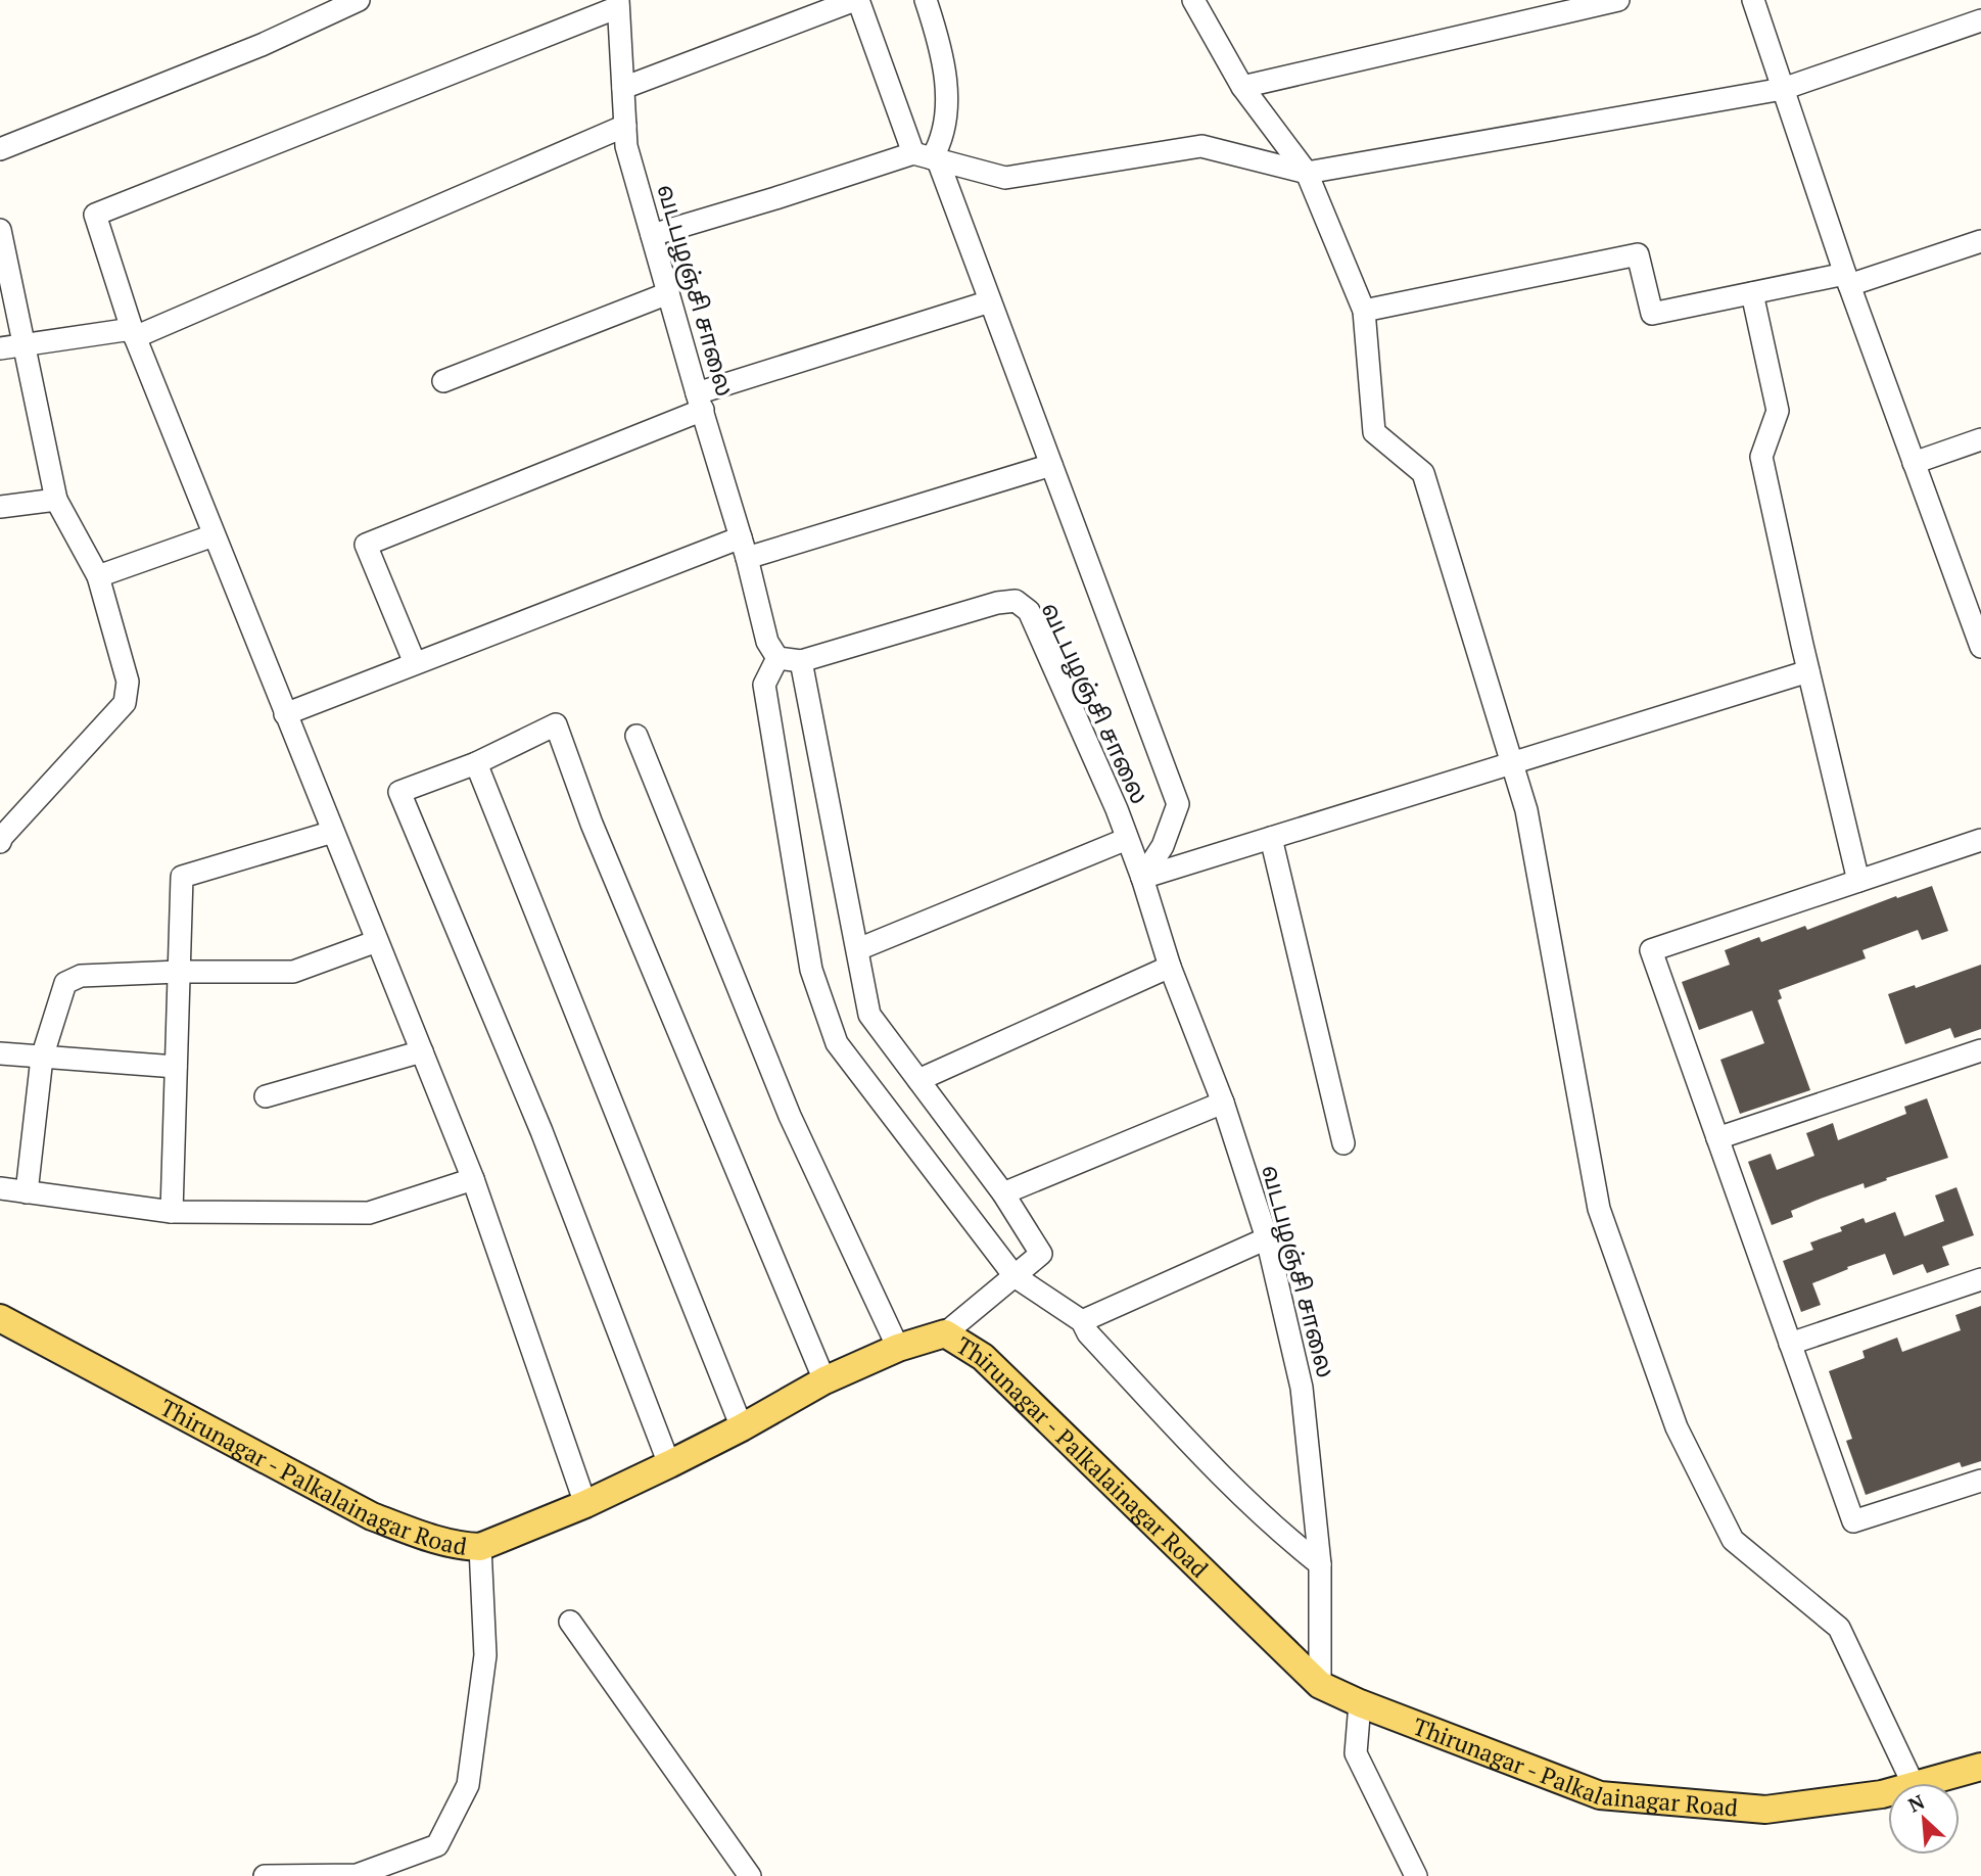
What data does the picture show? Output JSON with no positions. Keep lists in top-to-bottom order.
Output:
{
  "streets": {
    "main road": ["Thirunagar - Palkalainagar Road"],
    "street": ["வடபழஞ்சி சாலை"]
  },
  "crossings": [
    ["வடபழஞ்சி சாலை", "Thirunagar - Palkalainagar Road"]
  ],
  "north": "top left"
}
